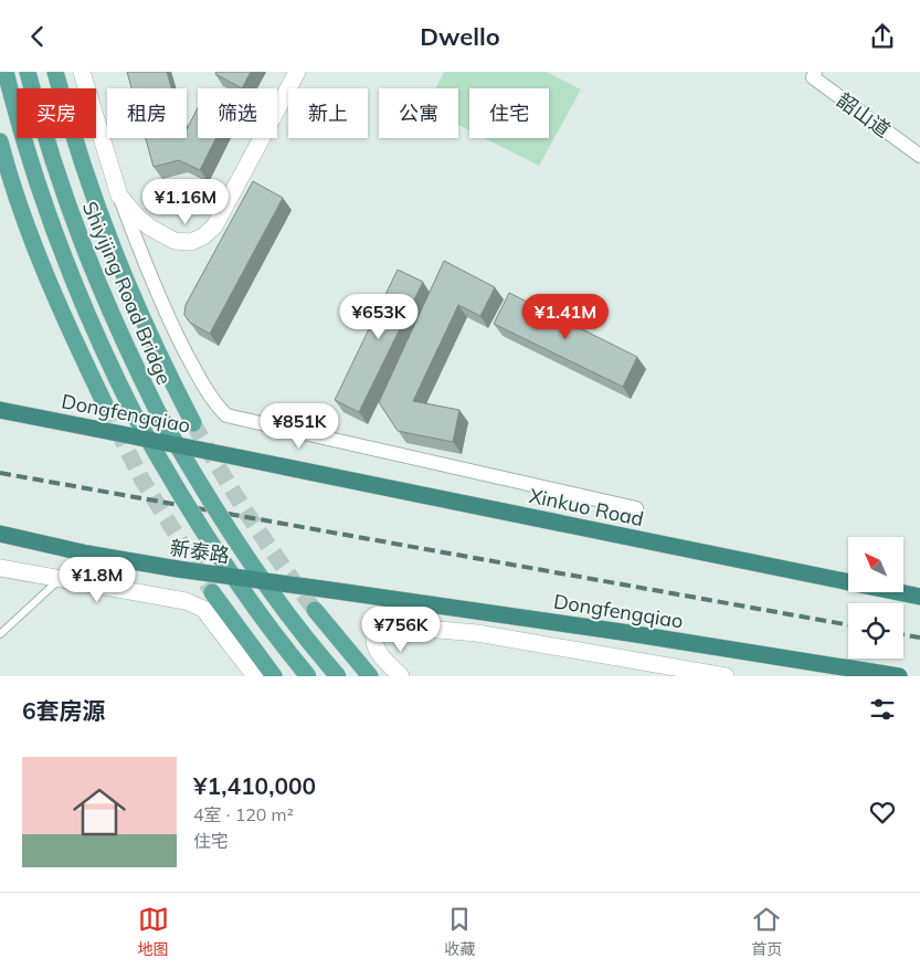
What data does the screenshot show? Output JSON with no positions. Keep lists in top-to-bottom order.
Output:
{
  "streets": {
    "highway": ["Dongfengqiao", "Xinkuo Road", "新泰路"],
    "main road": ["Shiyijing Road Bridge"],
    "street": ["韶山道"]
  },
  "crossings": [
    ["Dongfengqiao", "Xinkuo Road"],
    ["Dongfengqiao", "新泰路"]
  ],
  "north": "top left",
  "page": {
    "header": "Dwello",
    "chip": [
      "买房",
      "租房",
      "筛选",
      "新上",
      "公寓",
      "住宅"
    ],
    "price": [
      "¥1.16M",
      "¥653K",
      "¥1.41M",
      "¥851K",
      "¥1.8M",
      "¥756K"
    ],
    "heading": "6套房源",
    "list": [
      {
        "name": "¥1,410,000",
        "note": "4室 · 120 m² · 住宅"
      }
    ],
    "tabs": ["地图", "收藏", "首页"]
  }
}
